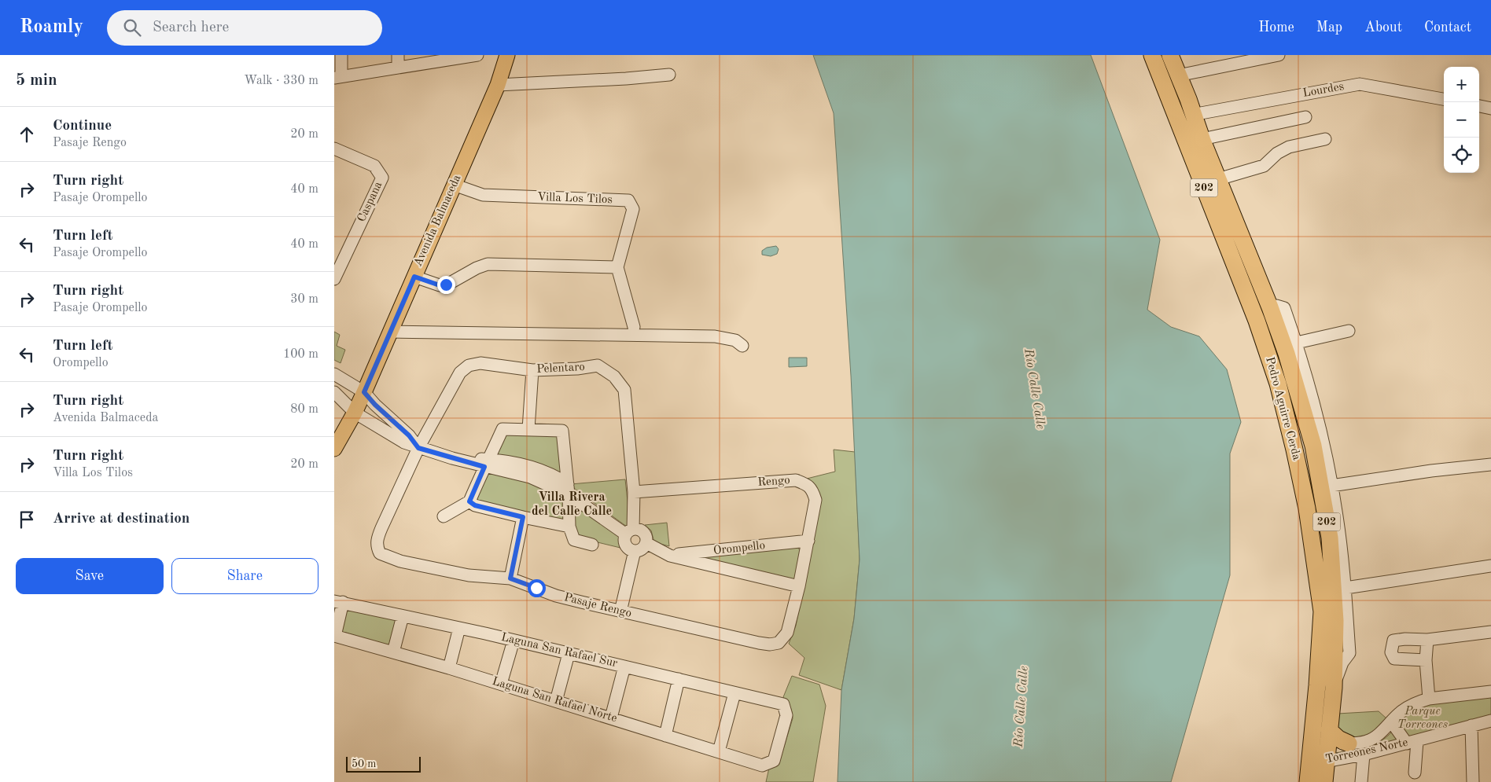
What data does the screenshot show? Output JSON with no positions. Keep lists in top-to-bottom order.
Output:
{
  "streets": {
    "highway": ["202", "Pedro Aguirre Cerda"],
    "main road": ["Avenida Balmaceda"],
    "street": [
      "Lourdes",
      "Villa Los Tilos",
      "Caspana",
      "Pelentaro",
      "Rengo",
      "Orompello",
      "Pasaje Rengo",
      "Laguna San Rafael Sur",
      "Laguna San Rafael Norte",
      "Torreones Norte"
    ]
  },
  "crossings": [
    ["Villa Los Tilos", "Avenida Balmaceda"],
    ["Avenida Balmaceda", "Orompello"],
    ["Pelentaro", "Rengo"],
    ["Pelentaro", "Orompello"],
    ["Pelentaro", "Pasaje Rengo"],
    ["Pedro Aguirre Cerda", "Torreones Norte"],
    ["Rengo", "Orompello"],
    ["Rengo", "Pasaje Rengo"],
    ["Orompello", "Pasaje Rengo"],
    ["Laguna San Rafael Sur", "Laguna San Rafael Norte"]
  ],
  "districts": ["Villa Rivera del Calle Calle"],
  "water": ["Río Calle Calle"],
  "parks": ["Parque Torreones"],
  "scale_bar": "50 m",
  "page": {
    "header": "Roamly",
    "search": "Search here",
    "nav": [
      "Home",
      "Map",
      "About",
      "Contact"
    ],
    "heading": ["5 min", "Walk · 330 m"],
    "map_buttons": ["+", "−"],
    "list": [
      ["Continue", "Pasaje Rengo", "20 m"],
      ["Turn right", "Pasaje Orompello", "40 m"],
      ["Turn left", "Pasaje Orompello", "40 m"],
      ["Turn right", "Pasaje Orompello", "30 m"],
      ["Turn left", "Orompello", "100 m"],
      ["Turn right", "Avenida Balmaceda", "80 m"],
      ["Turn right", "Villa Los Tilos", "20 m"],
      "Arrive at destination"
    ],
    "buttons": ["Save", "Share"],
    "scale": "50 m"
  }
}
